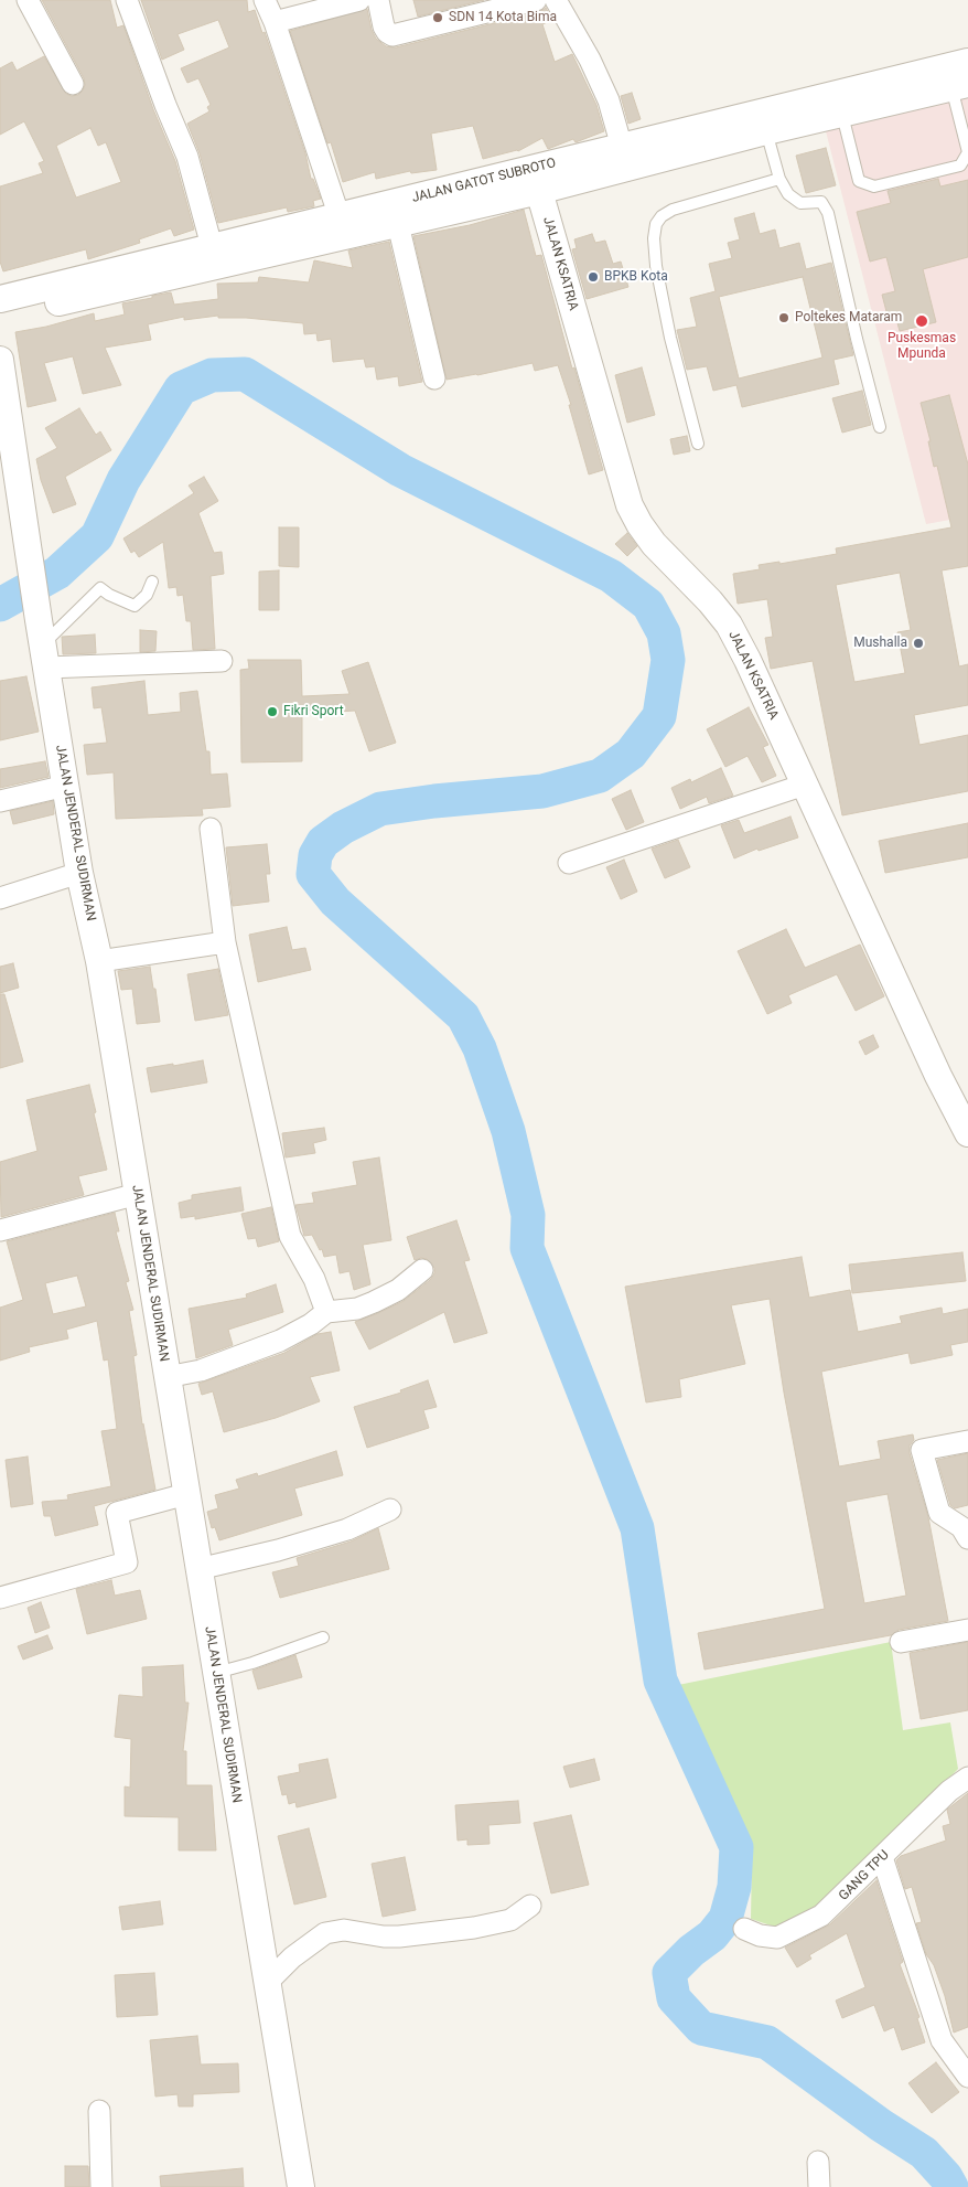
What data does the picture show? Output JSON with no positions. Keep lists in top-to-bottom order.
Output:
{
  "streets": {
    "street": [
      "JALAN GATOT SUBROTO",
      "JALAN KSATRIA",
      "JALAN JENDERAL SUDIRMAN",
      "GANG TPU"
    ]
  },
  "crossings": [
    ["JALAN GATOT SUBROTO", "JALAN KSATRIA"]
  ],
  "places": [
    "SDN 14 Kota Bima",
    "BPKB Kota",
    "Poltekes Mataram",
    "Puskesmas Mpunda",
    "Mushalla",
    "Fikri Sport"
  ]
}
